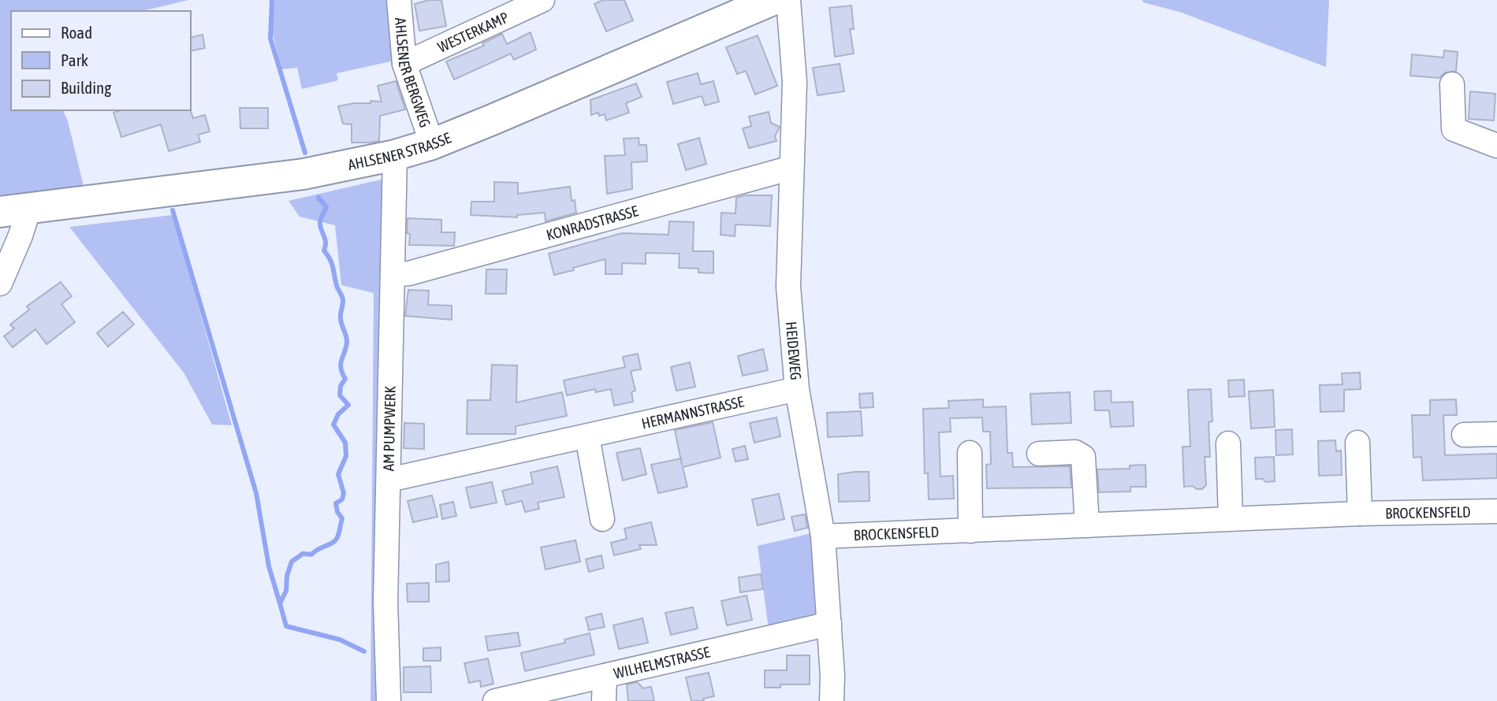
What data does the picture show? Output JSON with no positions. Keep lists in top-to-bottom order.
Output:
{
  "streets": {
    "main road": ["AHLSENER STRASSE"],
    "street": [
      "WESTERKAMP",
      "AHLSENER BERGWEG",
      "KONRADSTRASSE",
      "HEIDEWEG",
      "HERMANNSTRASSE",
      "AM PUMPWERK",
      "BROCKENSFELD",
      "WILHELMSTRASSE"
    ]
  },
  "crossings": [
    ["WESTERKAMP", "AHLSENER BERGWEG"],
    ["AHLSENER BERGWEG", "AHLSENER STRASSE"],
    ["AHLSENER STRASSE", "AM PUMPWERK"],
    ["KONRADSTRASSE", "HEIDEWEG"],
    ["KONRADSTRASSE", "AM PUMPWERK"],
    ["HEIDEWEG", "HERMANNSTRASSE"],
    ["HEIDEWEG", "BROCKENSFELD"],
    ["HEIDEWEG", "WILHELMSTRASSE"],
    ["HERMANNSTRASSE", "AM PUMPWERK"]
  ],
  "legend": ["Road", "Park", "Building"]
}
